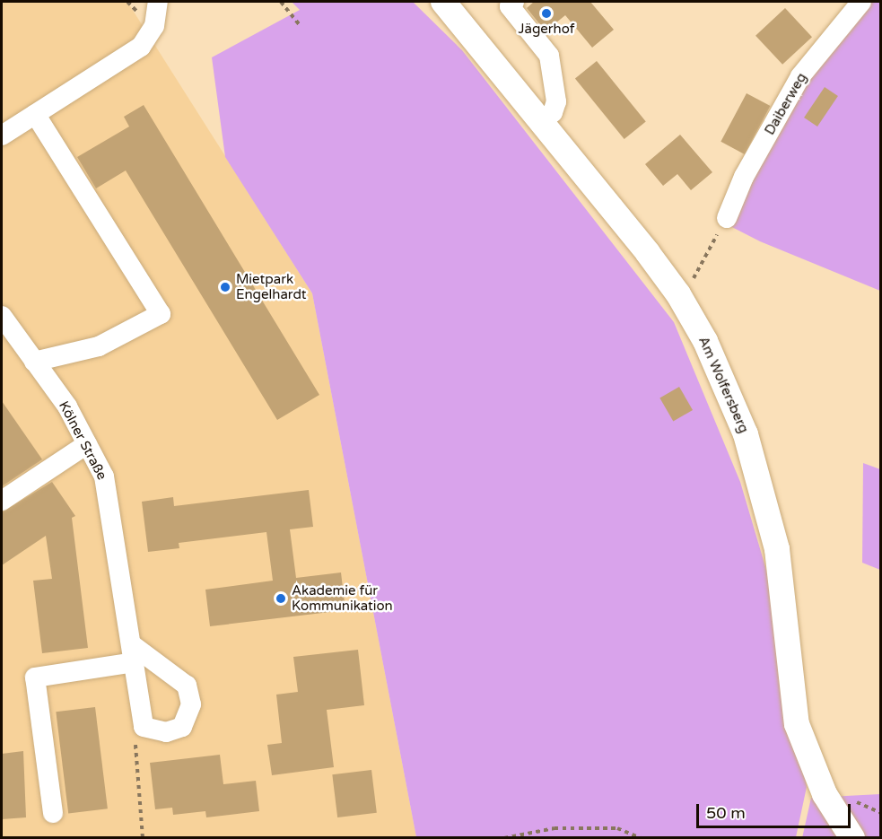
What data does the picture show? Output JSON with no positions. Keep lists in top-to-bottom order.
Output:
{
  "streets": {
    "main road": ["Am Wolfersberg"],
    "street": ["Daiberweg", "Kölner Straße"]
  },
  "places": ["Jägerhof", "Mietpark Engelhardt", "Akademie für Kommunikation"],
  "scale_bar": "50 m"
}
